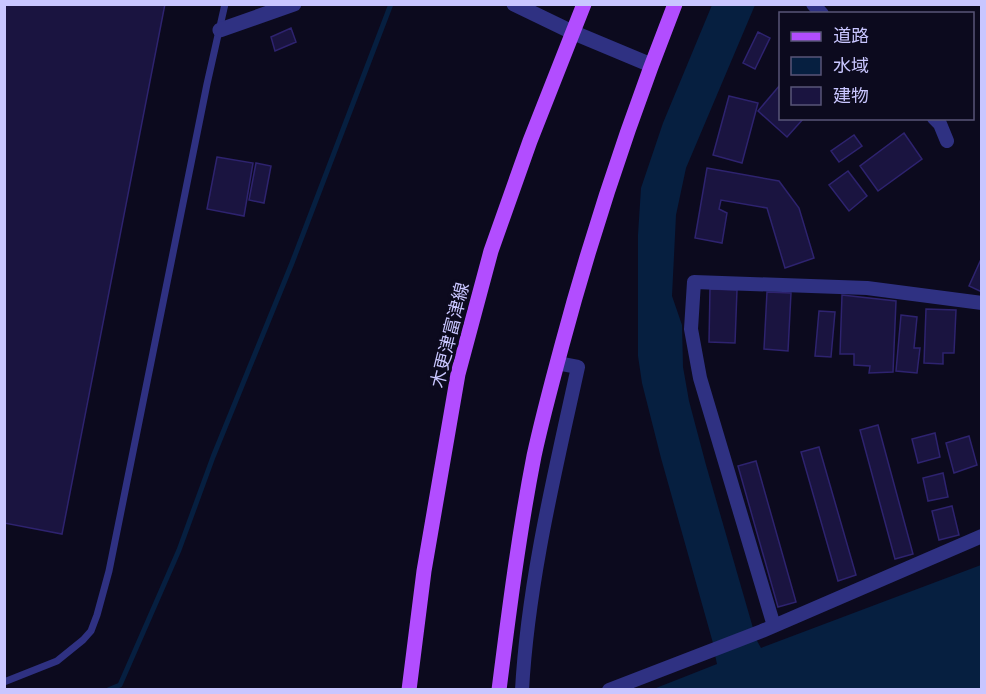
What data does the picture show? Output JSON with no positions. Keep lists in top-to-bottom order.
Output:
{
  "streets": {
    "main road": ["木更津富津線"]
  },
  "legend": ["道路", "水域", "建物"]
}
